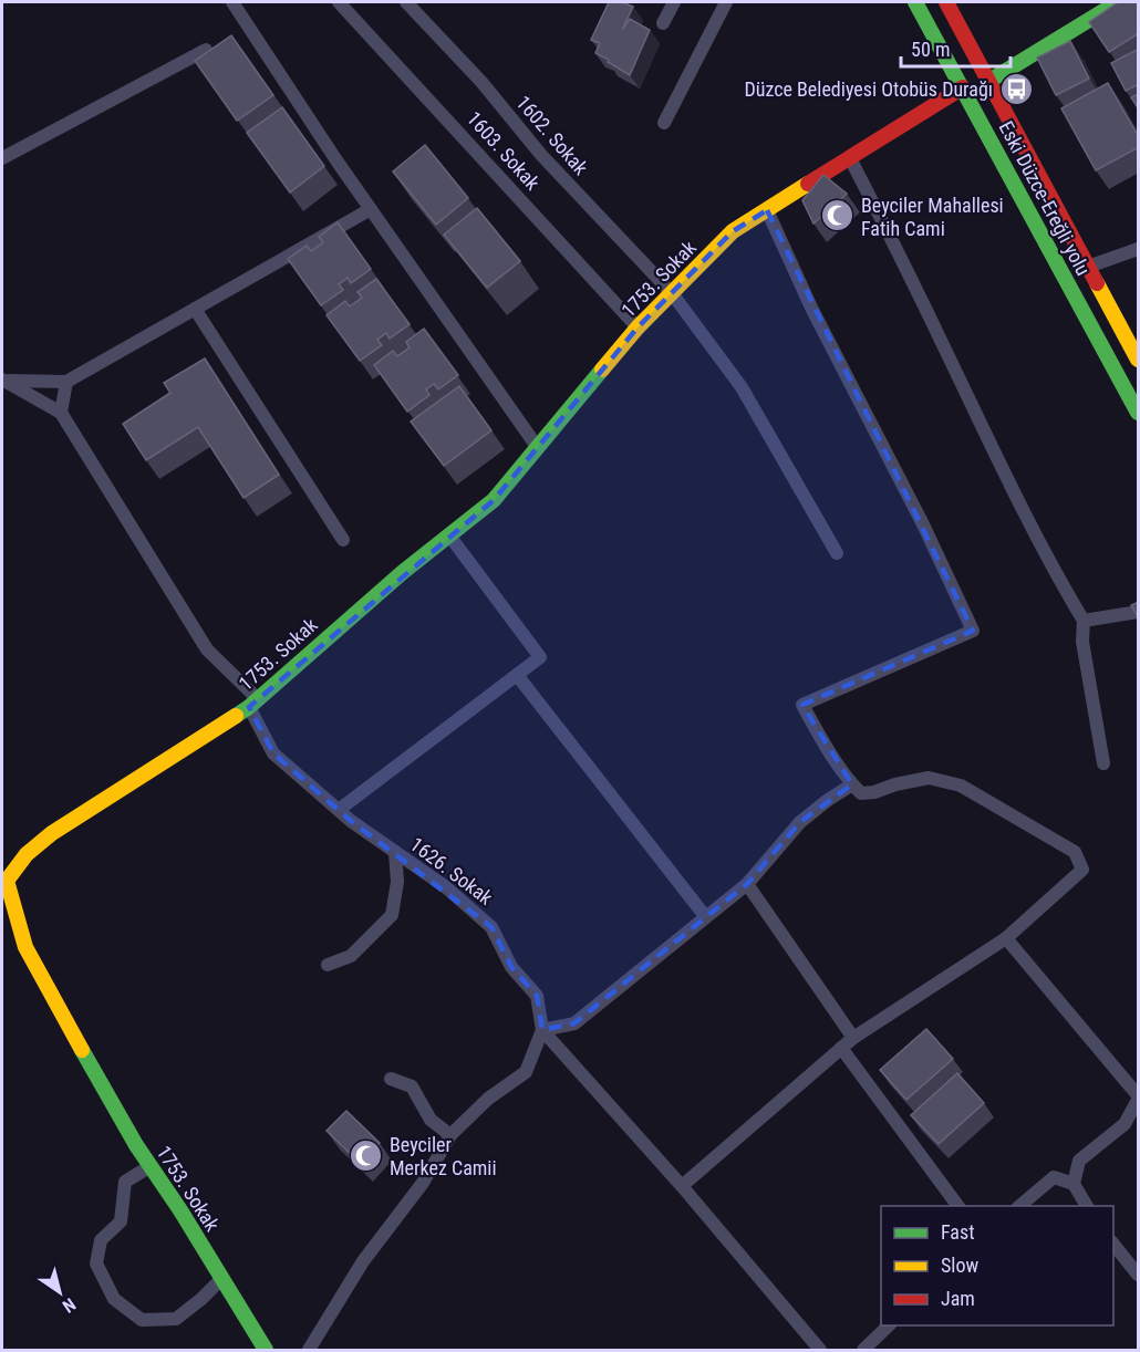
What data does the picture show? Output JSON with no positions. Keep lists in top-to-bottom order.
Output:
{
  "streets": {
    "street": [
      "1602. Sokak",
      "1603. Sokak",
      "Eski Düzce-Ereğli yolu",
      "1753. Sokak",
      "1626. Sokak"
    ]
  },
  "crossings": [
    ["1602. Sokak", "1753. Sokak"],
    ["1603. Sokak", "1753. Sokak"],
    ["Eski Düzce-Ereğli yolu", "1753. Sokak"],
    ["1753. Sokak", "1626. Sokak"]
  ],
  "places": {
    "bus stop": ["Düzce Belediyesi Otobüs Durağı"],
    "mosque": ["Beyciler Mahallesi Fatih Cami", "Beyciler Merkez Camii"]
  },
  "legend": ["Fast", "Slow", "Jam"],
  "scale_bar": "50 m",
  "north": "bottom right"
}
